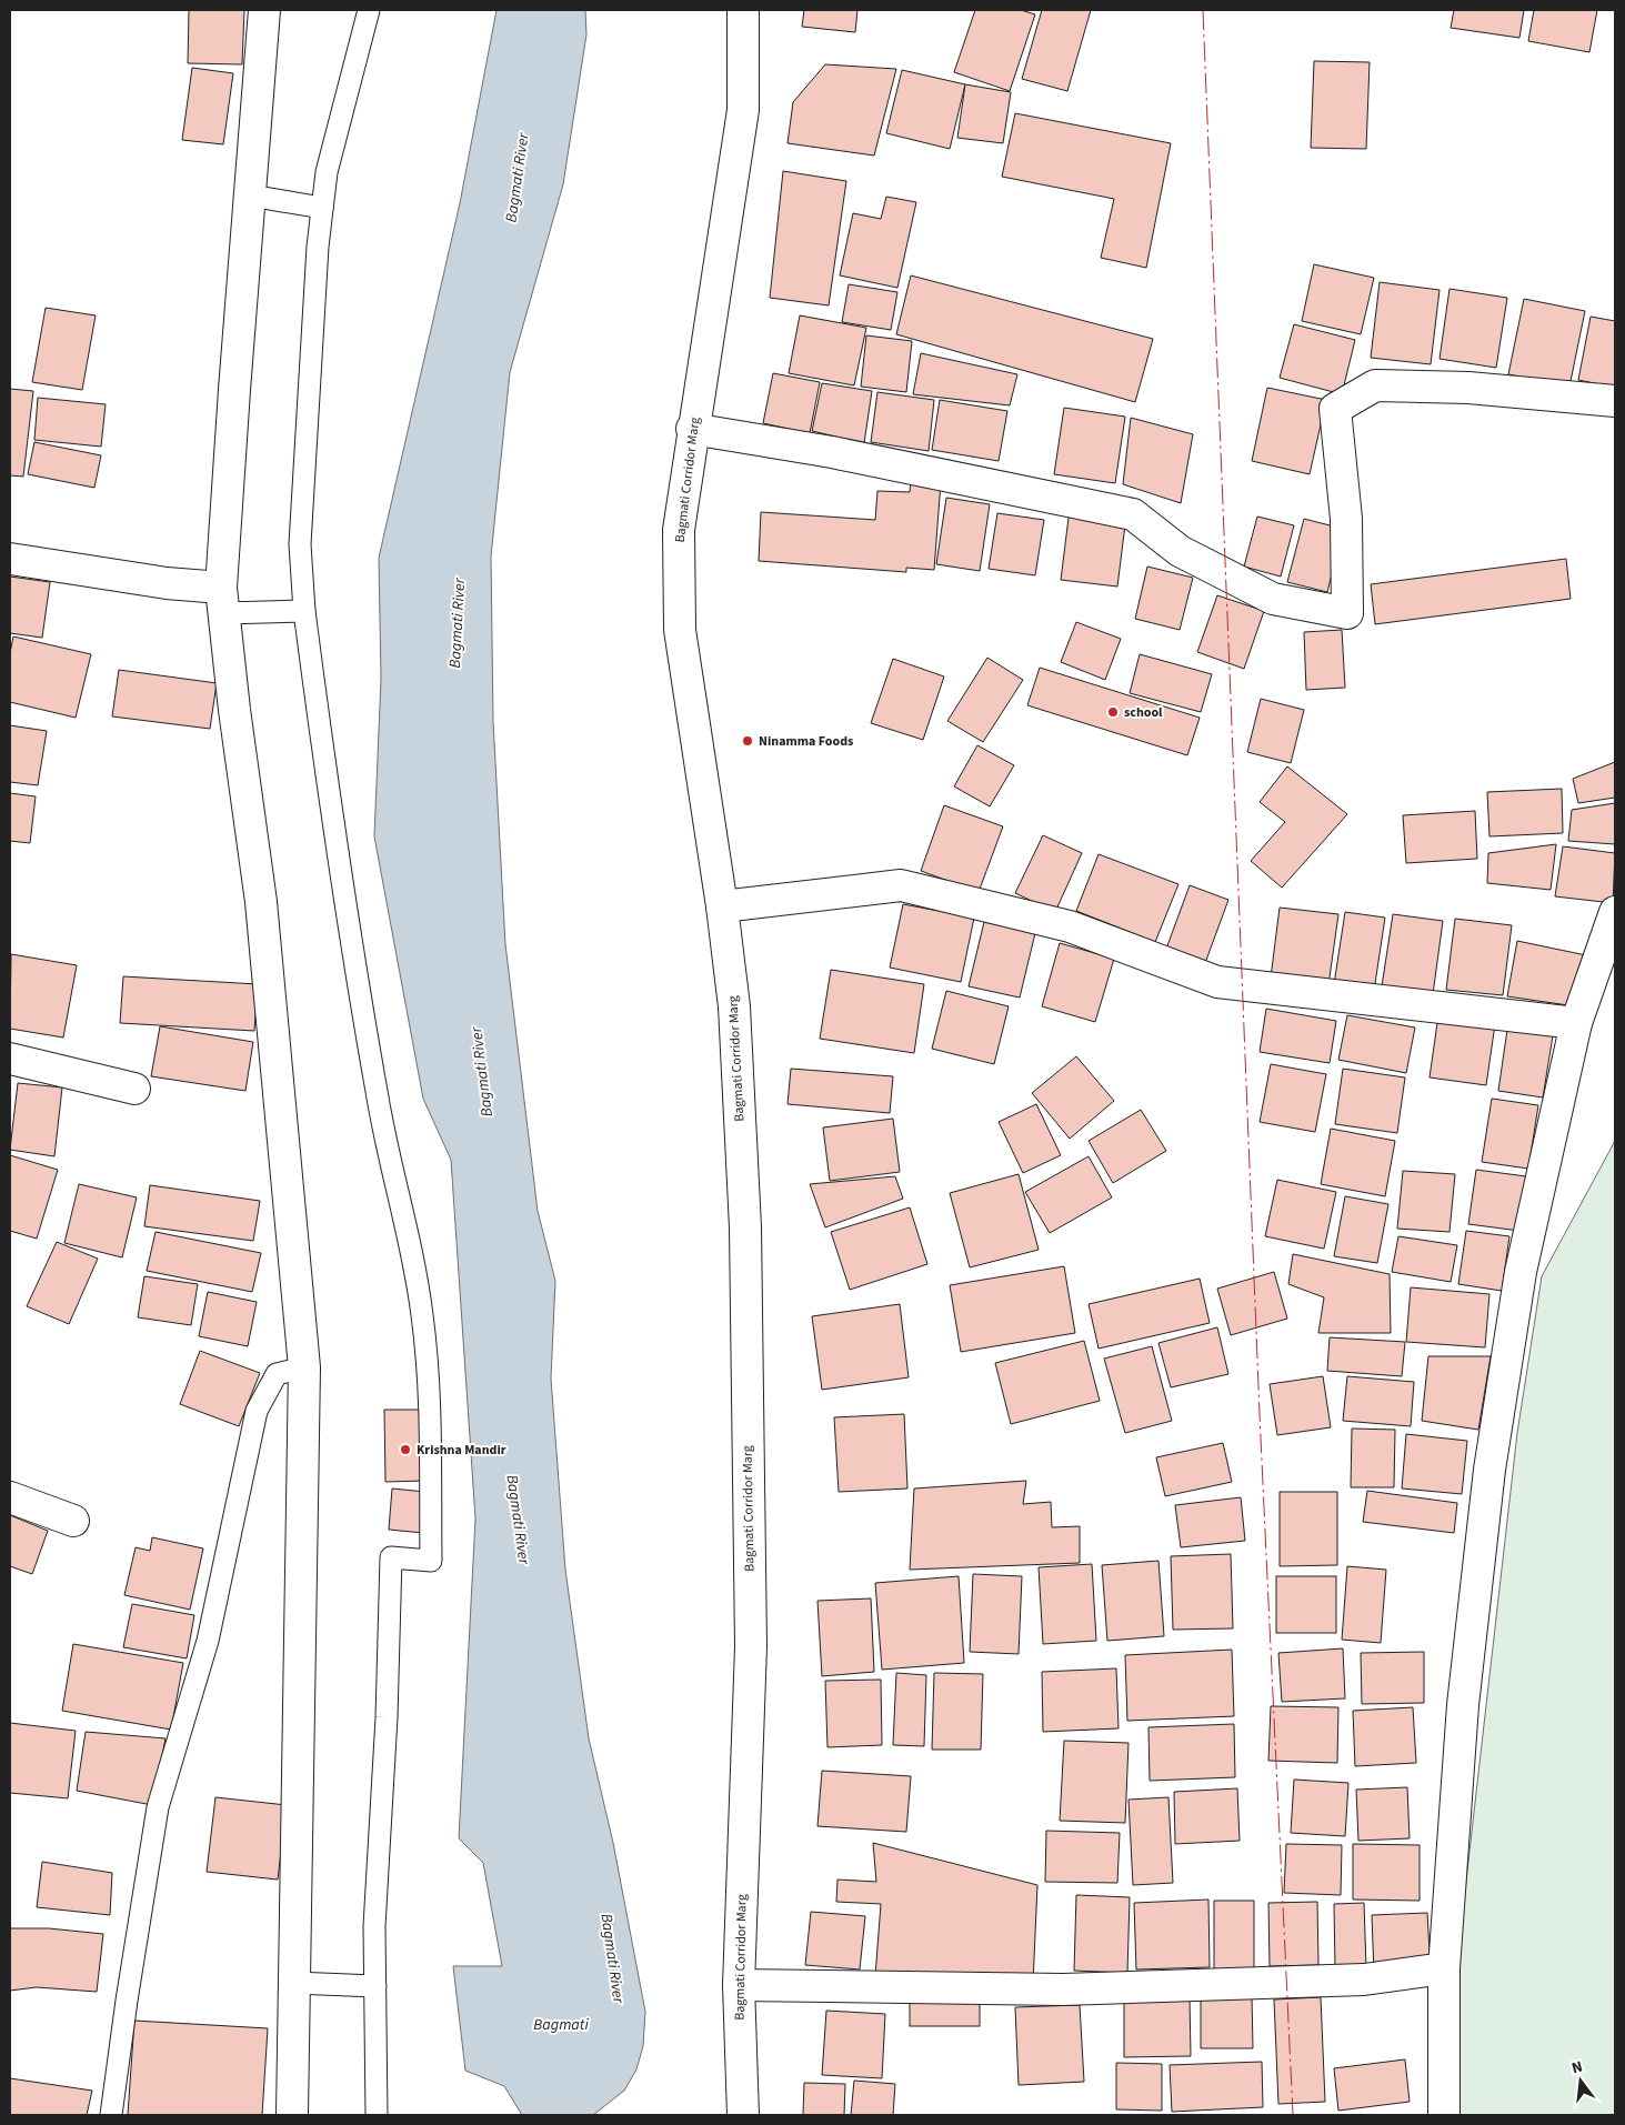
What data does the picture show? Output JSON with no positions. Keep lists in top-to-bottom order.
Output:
{
  "streets": {
    "street": ["Bagmati Corridor Marg"]
  },
  "water": ["Bagmati River", "Bagmati"],
  "places": ["school", "Ninamma Foods", "Krishna Mandir"],
  "north": "top"
}
